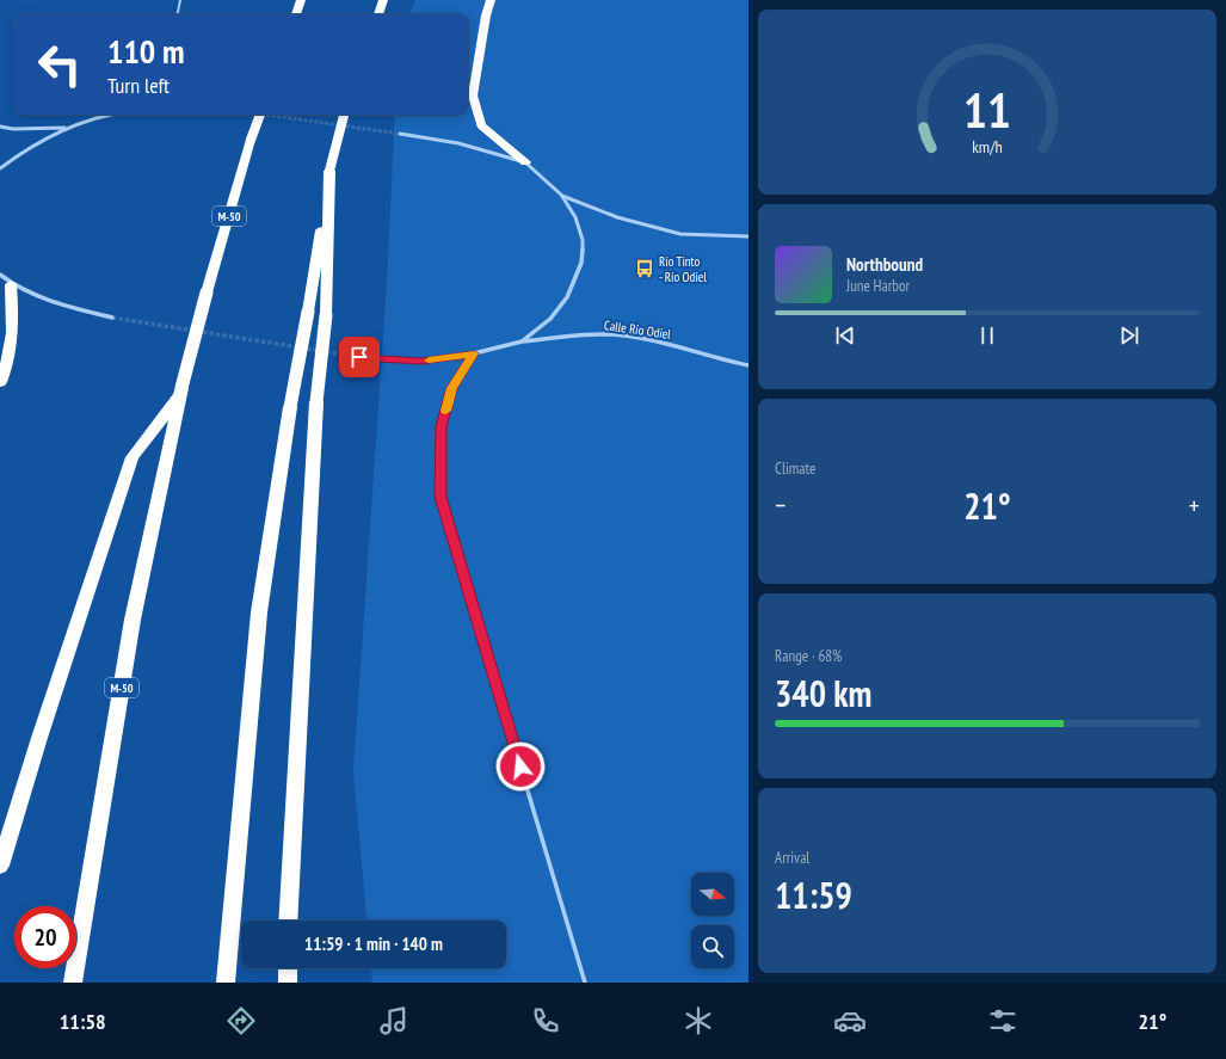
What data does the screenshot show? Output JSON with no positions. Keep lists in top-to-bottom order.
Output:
{
  "streets": {
    "highway": ["M-50"],
    "street": ["Calle Río Odiel"]
  },
  "places": {
    "bus stop": ["Río Tinto - Río Odiel"]
  },
  "north": "right",
  "page": {
    "turn": ["110 m", "Turn left"],
    "song": ["Northbound", "June Harbor"],
    "tile": [
      "Climate",
      ["Range · 68%", "340 km"],
      ["Arrival", "11:59"]
    ],
    "heat": ["−", "21°", "+"],
    "limit": "20",
    "trip": "11:59 · 1 min · 140 m",
    "tabs": ["11:58", "21°"],
    "gauge": ["11", "km/h"]
  }
}
